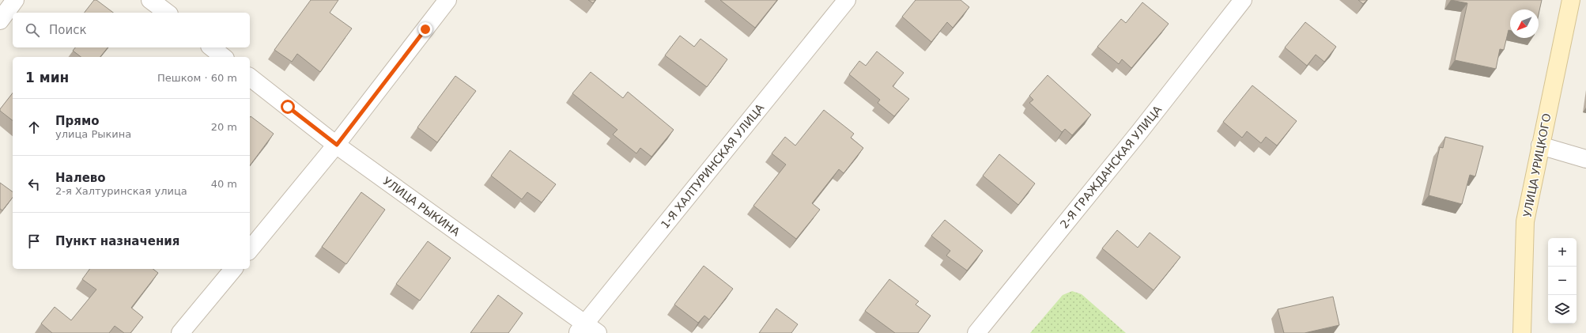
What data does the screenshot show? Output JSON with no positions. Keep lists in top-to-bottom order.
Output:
{
  "streets": {
    "main road": ["УЛИЦА УРИЦКОГО"],
    "street": ["1-Я ХАЛТУРИНСКАЯ УЛИЦА", "2-Я ГРАЖДАНСКАЯ УЛИЦА", "УЛИЦА РЫКИНА"]
  },
  "crossings": [
    ["1-Я ХАЛТУРИНСКАЯ УЛИЦА", "УЛИЦА РЫКИНА"]
  ],
  "north": "bottom left",
  "page": {
    "search": "Поиск",
    "heading": ["1 мин", "Пешком · 60 m"],
    "list": [
      ["Прямо", "улица Рыкина", "20 m"],
      ["Налево", "2-я Халтуринская улица", "40 m"],
      "Пункт назначения"
    ],
    "map_buttons": ["+", "−"]
  }
}
